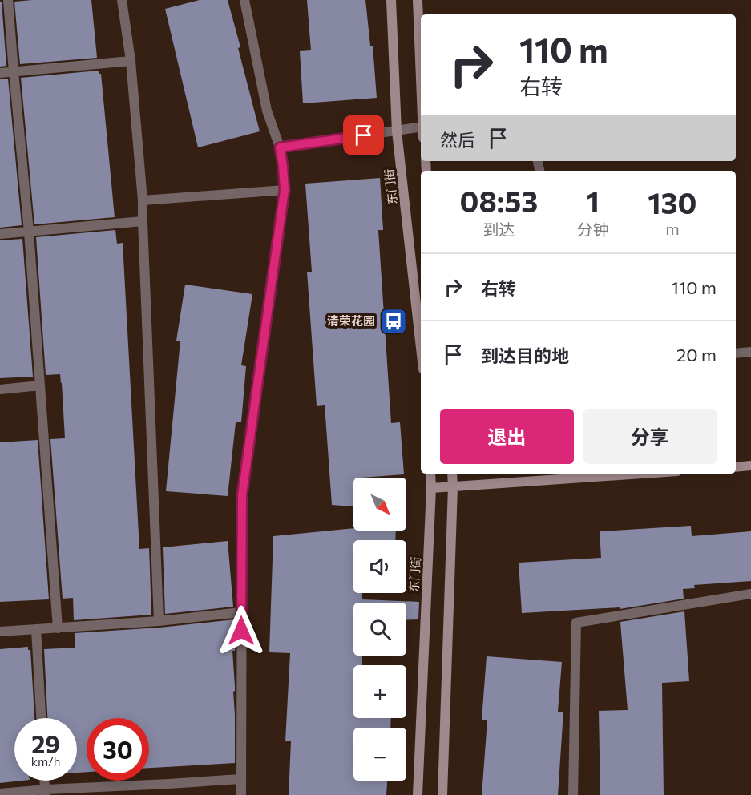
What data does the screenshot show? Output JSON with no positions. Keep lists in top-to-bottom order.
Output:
{
  "streets": {
    "street": ["东门街"]
  },
  "places": {
    "bus stop": ["清荣花园"]
  },
  "north": "bottom right",
  "page": {
    "turn": ["110 m", "右转"],
    "then": "然后",
    "eta": [
      "08:53",
      "到达",
      "1",
      "分钟",
      "130",
      "m"
    ],
    "list": [
      {
        "name": "右转",
        "value": "110 m"
      },
      {
        "name": "到达目的地",
        "value": "20 m"
      }
    ],
    "buttons": ["退出", "分享"],
    "map_buttons": ["+", "−"],
    "speed": "29 km/h",
    "limit": "30"
  }
}
